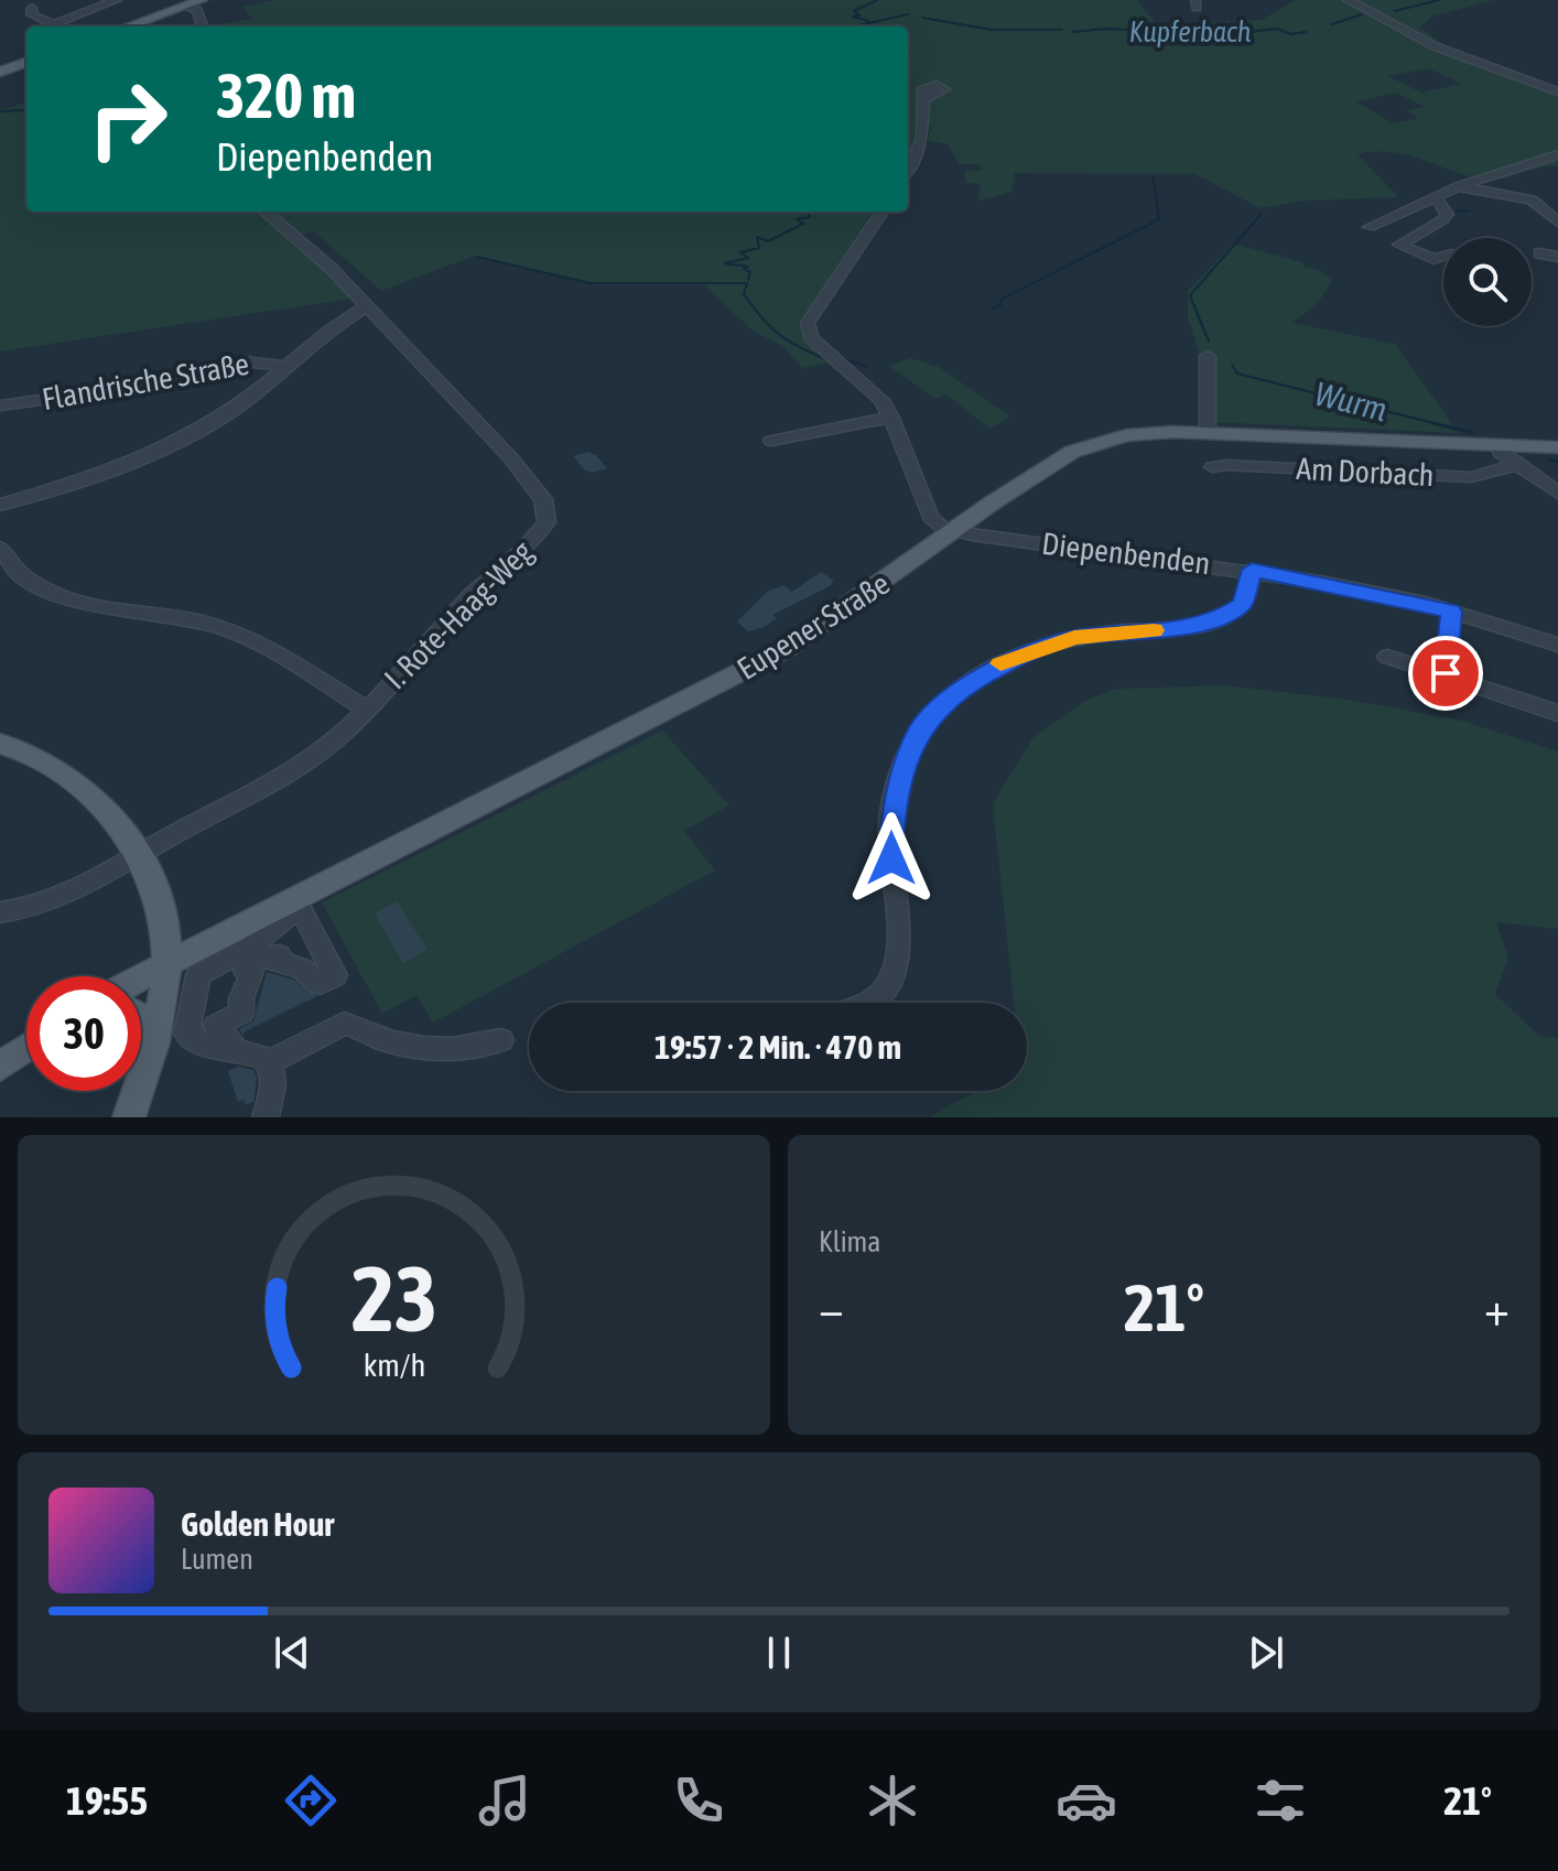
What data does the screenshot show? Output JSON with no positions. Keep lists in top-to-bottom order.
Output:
{
  "streets": {
    "main road": ["Eupener Straße"],
    "street": [
      "Flandrische Straße",
      "Am Dorbach",
      "Diepenbenden",
      "I. Rote-Haag-Weg"
    ]
  },
  "crossings": [
    ["Diepenbenden", "Eupener Straße"]
  ],
  "water": ["Kupferbach", "Wurm"],
  "page": {
    "turn": ["320 m", "Diepenbenden"],
    "limit": "30",
    "trip": "19:57 · 2 Min. · 470 m",
    "tile": "Klima",
    "heat": ["−", "21°", "+"],
    "song": ["Golden Hour", "Lumen"],
    "tabs": ["19:55", "21°"],
    "gauge": ["23", "km/h"]
  }
}
